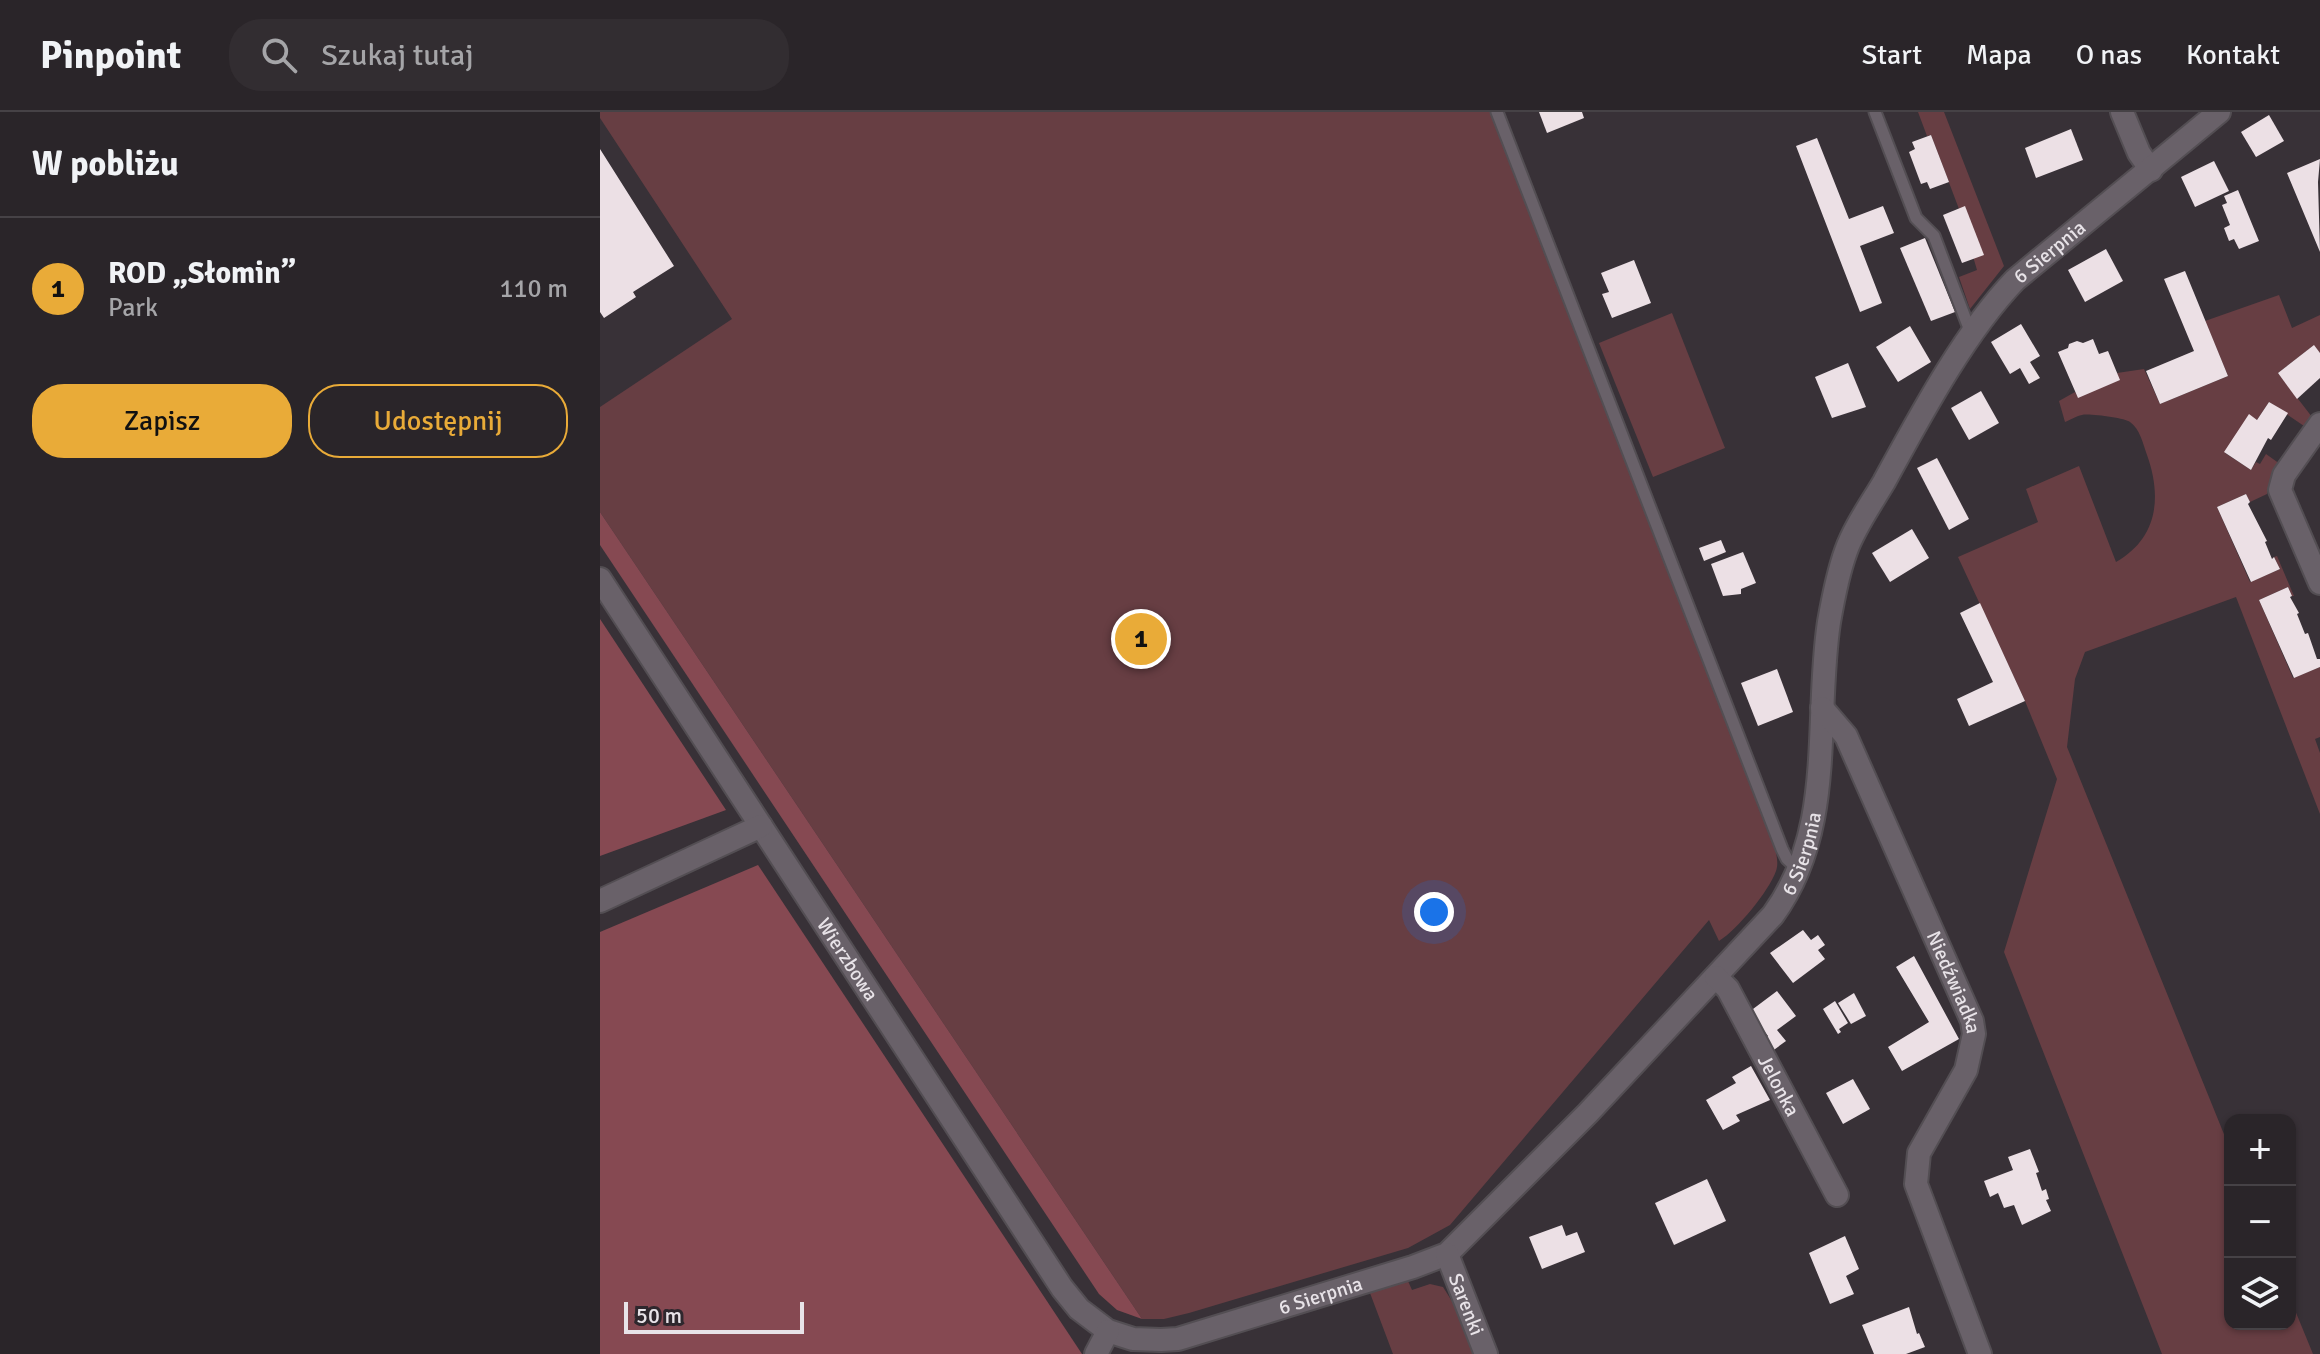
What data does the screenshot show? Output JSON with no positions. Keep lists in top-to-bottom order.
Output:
{
  "streets": {
    "street": [
      "6 Sierpnia",
      "Wierzbowa",
      "Niedźwiadka",
      "Jelonka",
      "Sarenki"
    ]
  },
  "crossings": [
    ["6 Sierpnia", "Wierzbowa"],
    ["6 Sierpnia", "Niedźwiadka"],
    ["6 Sierpnia", "Jelonka"],
    ["6 Sierpnia", "Sarenki"]
  ],
  "scale_bar": "50 m",
  "page": {
    "header": "Pinpoint",
    "search": "Szukaj tutaj",
    "nav": [
      "Start",
      "Mapa",
      "O nas",
      "Kontakt"
    ],
    "heading": "W pobliżu",
    "list": [
      {
        "mark": "1",
        "name": "ROD „Słomin”",
        "note": "Park",
        "value": "110 m"
      }
    ],
    "buttons": ["Zapisz", "Udostępnij"],
    "pins": "1",
    "map_buttons": ["+", "−"],
    "scale": "50 m"
  }
}
